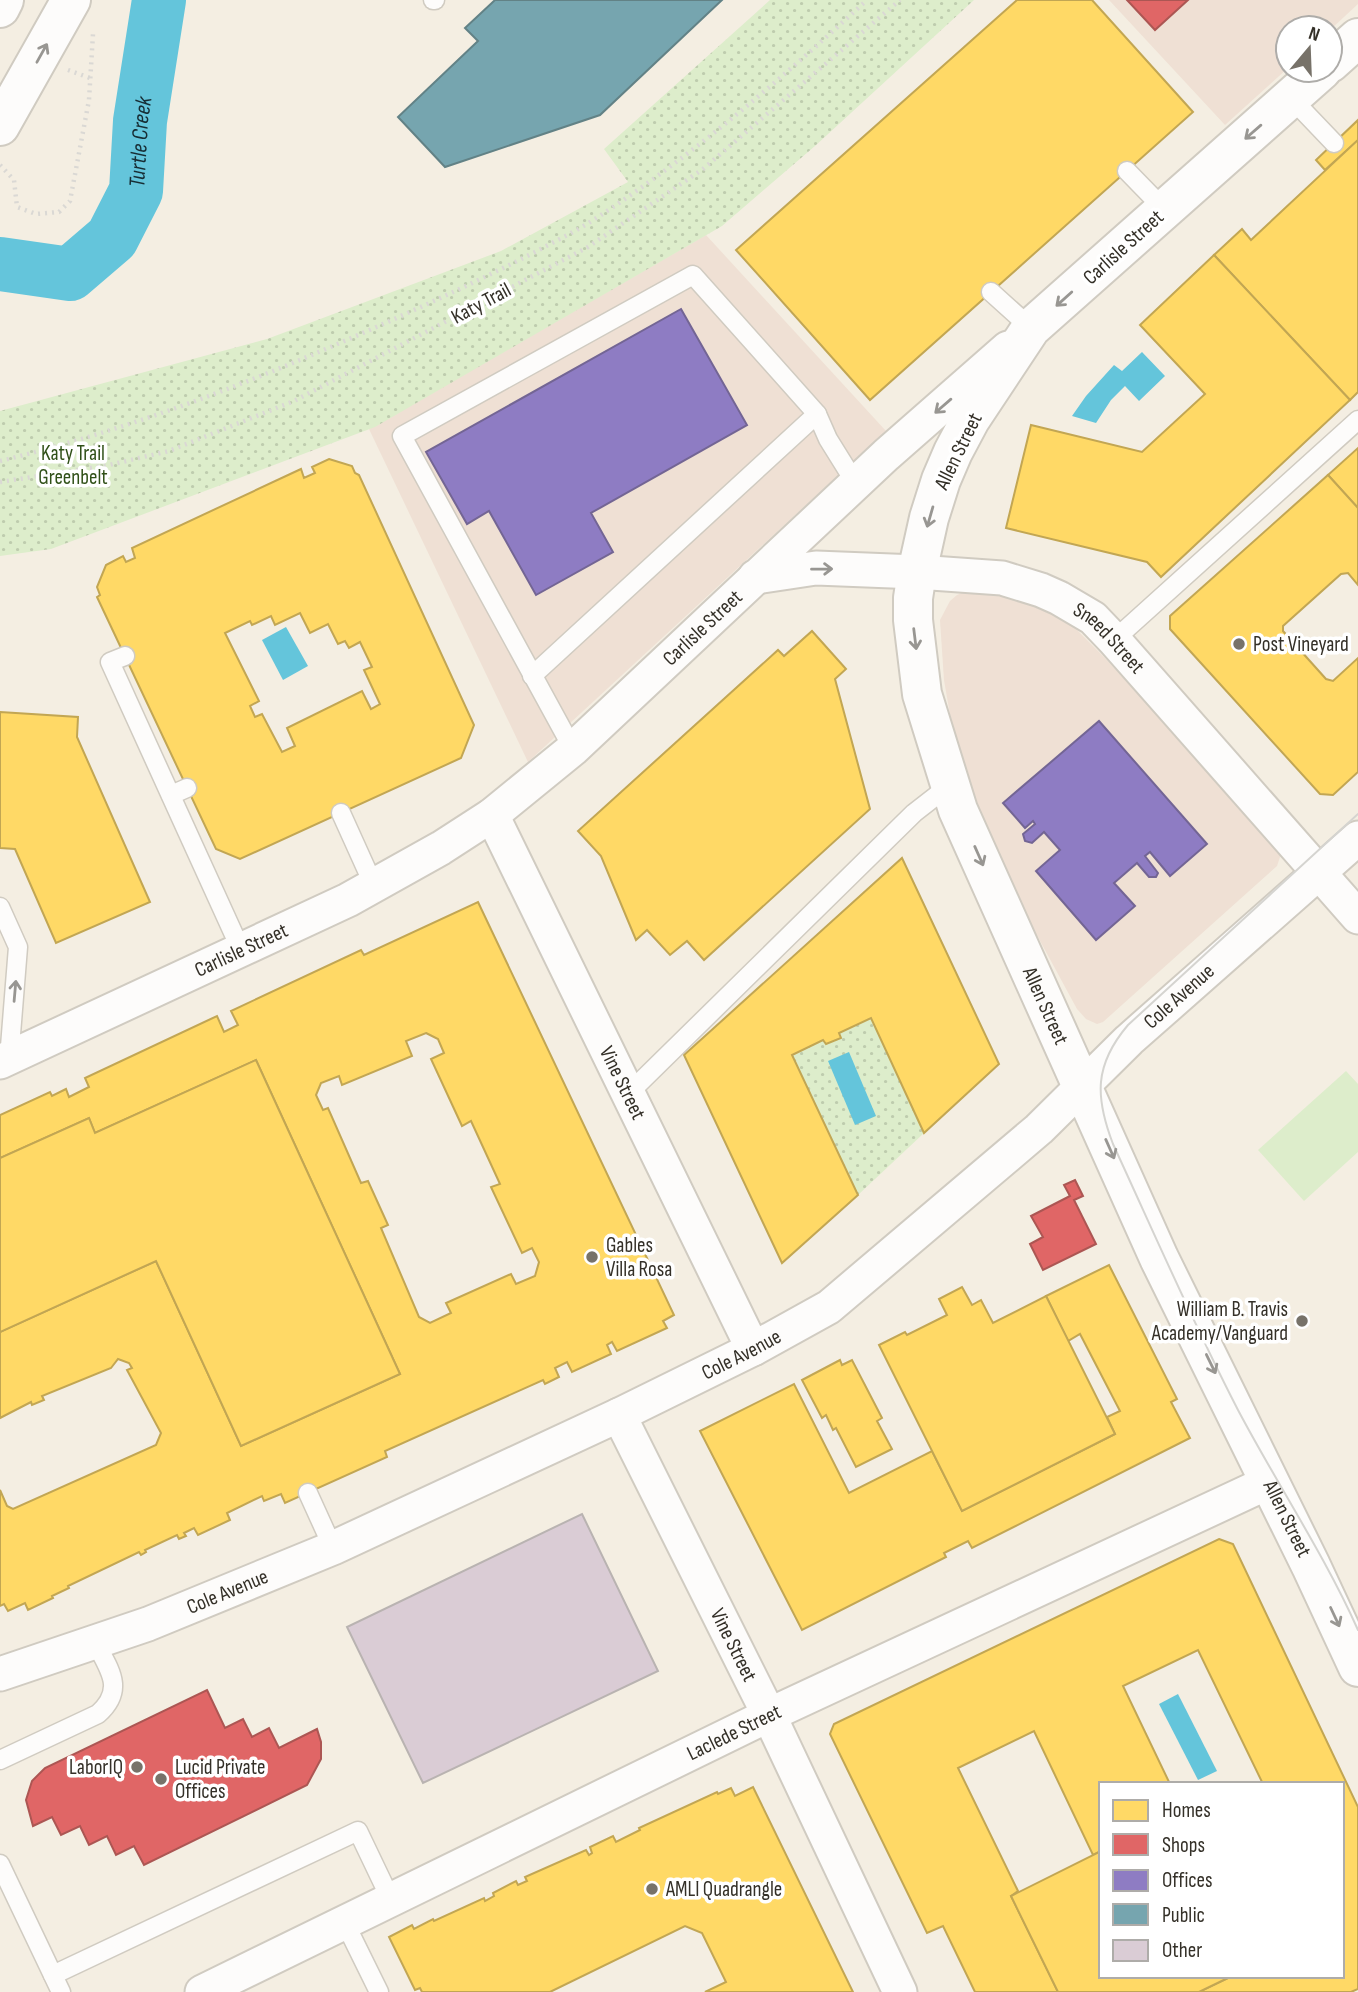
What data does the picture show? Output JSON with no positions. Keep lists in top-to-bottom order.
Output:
{
  "streets": {
    "street": [
      "Carlisle Street",
      "Allen Street",
      "Sneed Street",
      "Cole Avenue",
      "Vine Street",
      "Laclede Street"
    ],
    "path": ["Katy Trail"]
  },
  "crossings": [
    ["Carlisle Street", "Allen Street"],
    ["Carlisle Street", "Sneed Street"],
    ["Carlisle Street", "Vine Street"],
    ["Allen Street", "Sneed Street"],
    ["Allen Street", "Cole Avenue"],
    ["Allen Street", "Laclede Street"],
    ["Sneed Street", "Cole Avenue"],
    ["Cole Avenue", "Vine Street"],
    ["Vine Street", "Laclede Street"]
  ],
  "one_way": ["Carlisle Street", "Allen Street"],
  "water": ["Turtle Creek"],
  "parks": ["Katy Trail Greenbelt"],
  "places": [
    "Post Vineyard",
    "Gables Villa Rosa",
    "William B. Travis Academy/Vanguard",
    "LaborIQ",
    "Lucid Private Offices",
    "AMLI Quadrangle"
  ],
  "legend": [
    "Homes",
    "Shops",
    "Offices",
    "Public",
    "Other"
  ],
  "north": "top"
}
